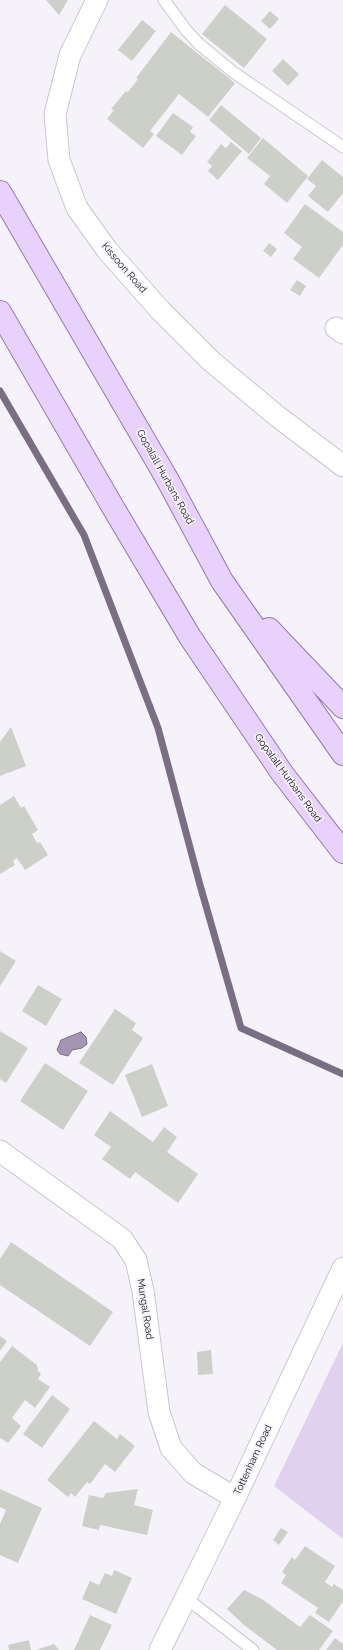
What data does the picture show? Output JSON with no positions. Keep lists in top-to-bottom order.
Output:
{
  "streets": {
    "main road": ["Gopalall Hurbans Road"],
    "street": ["Kissoon Road", "Mungal Road", "Tottenham Road"]
  },
  "crossings": [
    ["Mungal Road", "Tottenham Road"]
  ]
}
